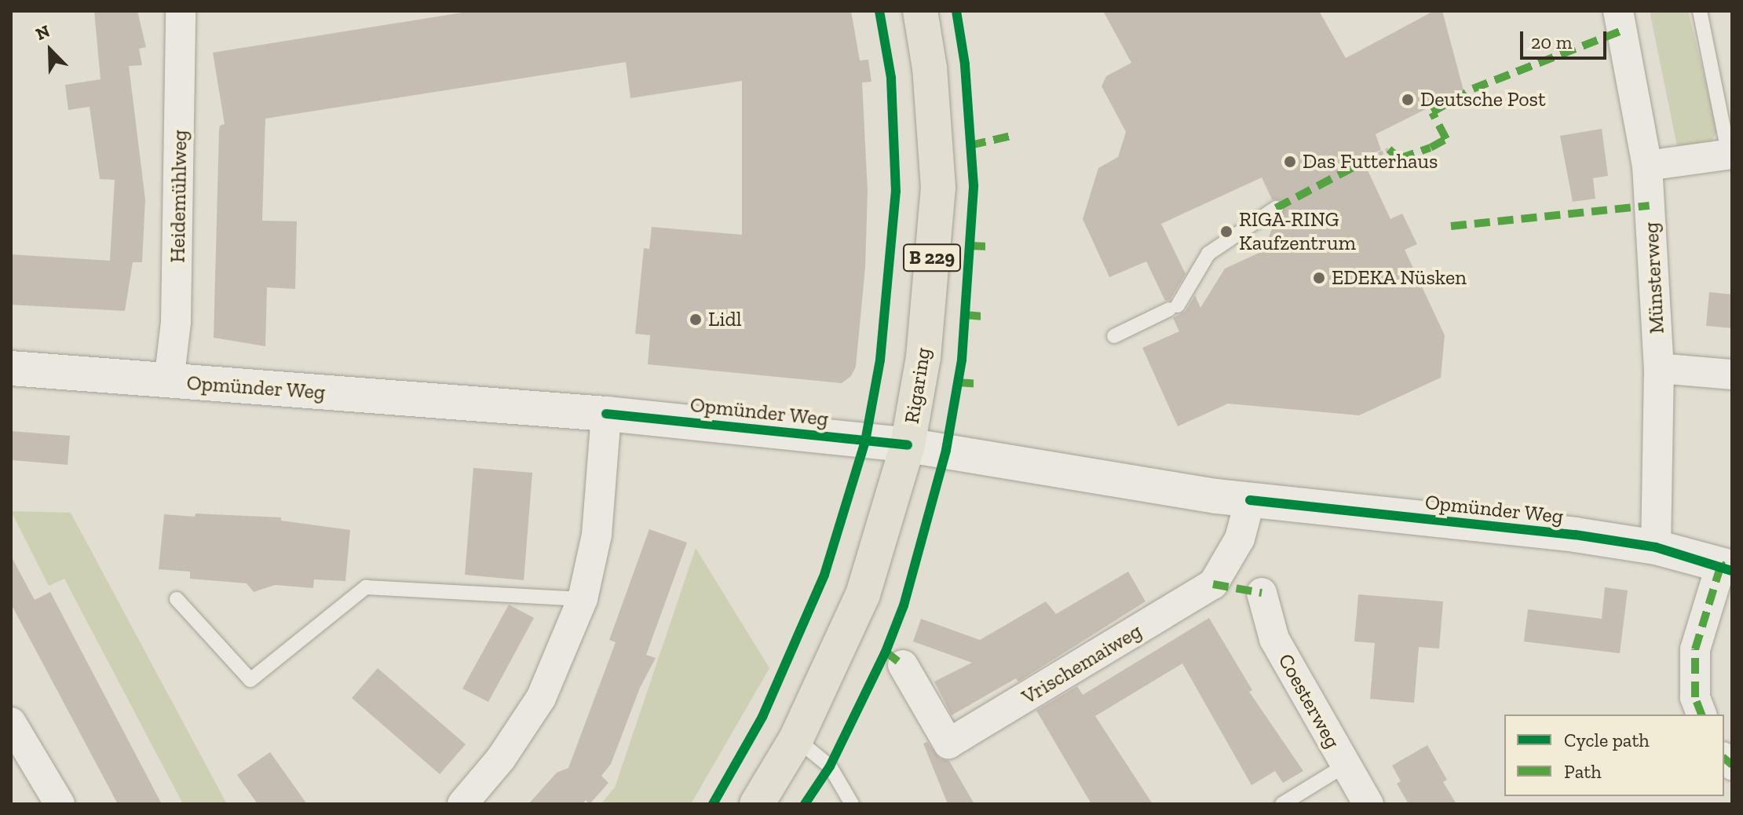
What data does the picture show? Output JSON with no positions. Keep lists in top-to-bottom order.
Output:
{
  "streets": {
    "main road": ["B 229", "Rigaring"],
    "street": [
      "Heidemühlweg",
      "Münsterweg",
      "Opmünder Weg",
      "Vrischemaiweg",
      "Coesterweg"
    ]
  },
  "crossings": [
    ["Heidemühlweg", "Opmünder Weg"],
    ["Münsterweg", "Opmünder Weg"],
    ["Rigaring", "Opmünder Weg"],
    ["Opmünder Weg", "Vrischemaiweg"]
  ],
  "places": [
    "Deutsche Post",
    "Das Futterhaus",
    "RIGA-RING Kaufzentrum",
    "EDEKA Nüsken",
    "Lidl"
  ],
  "legend": ["Cycle path", "Path"],
  "scale_bar": "20 m",
  "north": "top left"
}
